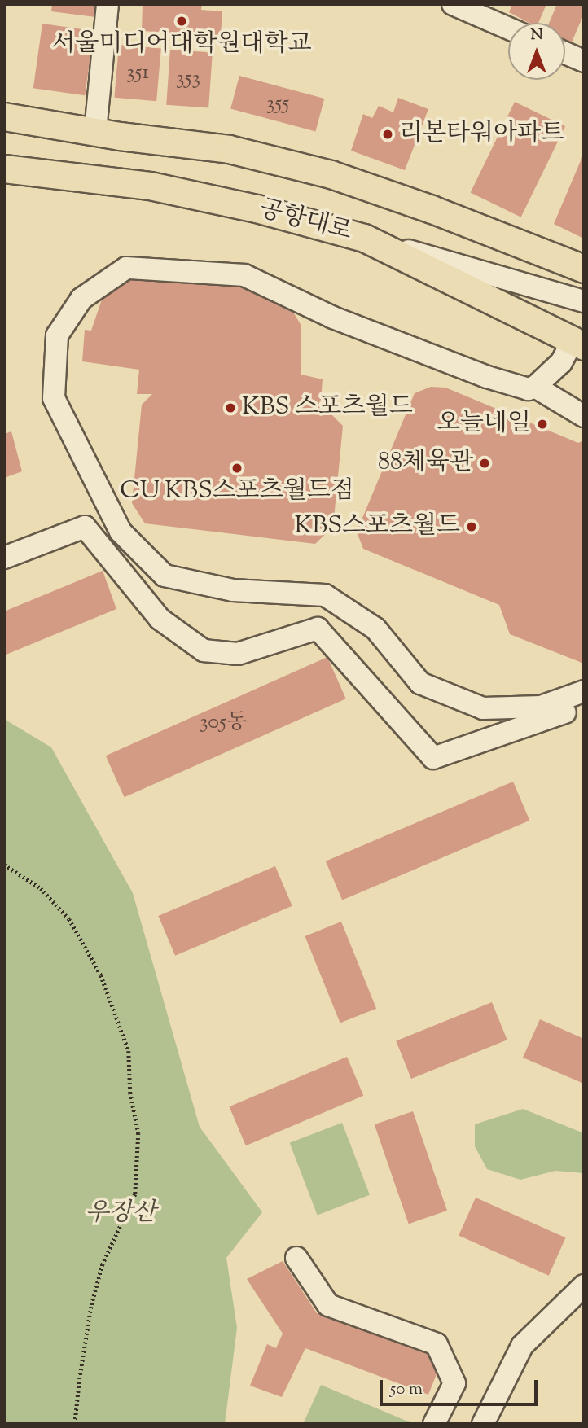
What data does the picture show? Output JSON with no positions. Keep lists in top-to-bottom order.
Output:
{
  "streets": {
    "main road": ["공항대로"]
  },
  "parks": ["우장산"],
  "places": [
    "서울미디어대학원대학교",
    "리본타워아파트",
    "KBS 스포츠월드",
    "오늘네일",
    "88체육관",
    "CU KBS스포츠월드점",
    "KBS스포츠월드"
  ],
  "house_numbers": [
    "351",
    "353",
    "355",
    "305동"
  ],
  "scale_bar": "50 m",
  "north": "top"
}
